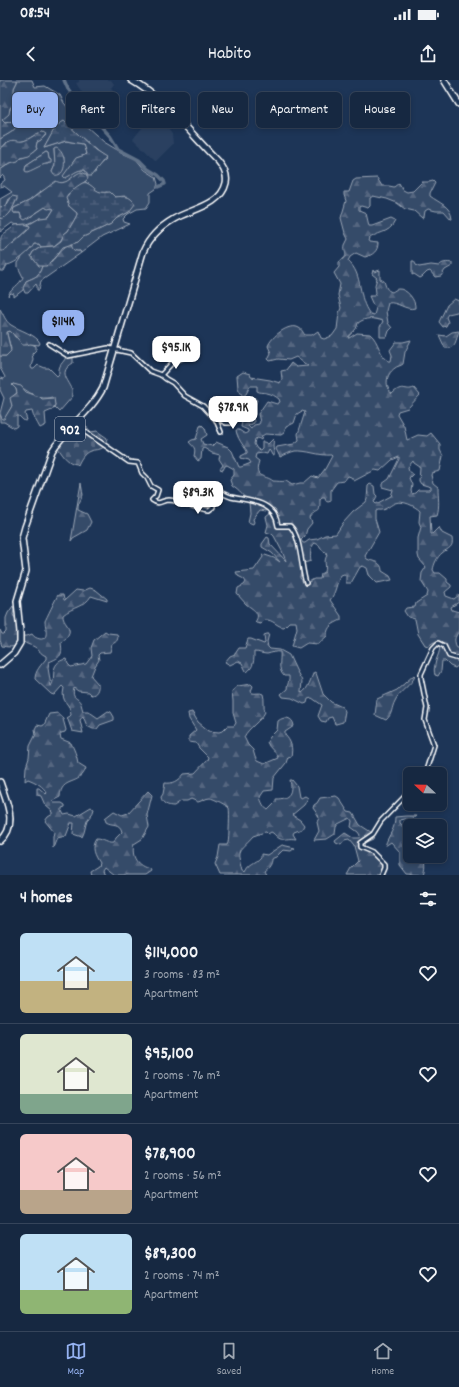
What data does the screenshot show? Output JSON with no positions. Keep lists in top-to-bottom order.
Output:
{
  "streets": {
    "highway": ["902"]
  },
  "north": "left",
  "page": {
    "status": "08:54",
    "header": "Habito",
    "chip": [
      "Buy",
      "Rent",
      "Filters",
      "New",
      "Apartment",
      "House"
    ],
    "price": [
      "$114K",
      "$95.1K",
      "$78.9K",
      "$89.3K"
    ],
    "heading": "4 homes",
    "list": [
      {
        "name": "$114,000",
        "note": "3 rooms · 83 m² · Apartment"
      },
      {
        "name": "$95,100",
        "note": "2 rooms · 76 m² · Apartment"
      },
      {
        "name": "$78,900",
        "note": "2 rooms · 56 m² · Apartment"
      },
      {
        "name": "$89,300",
        "note": "2 rooms · 74 m² · Apartment"
      }
    ],
    "tabs": ["Map", "Saved", "Home"]
  }
}
